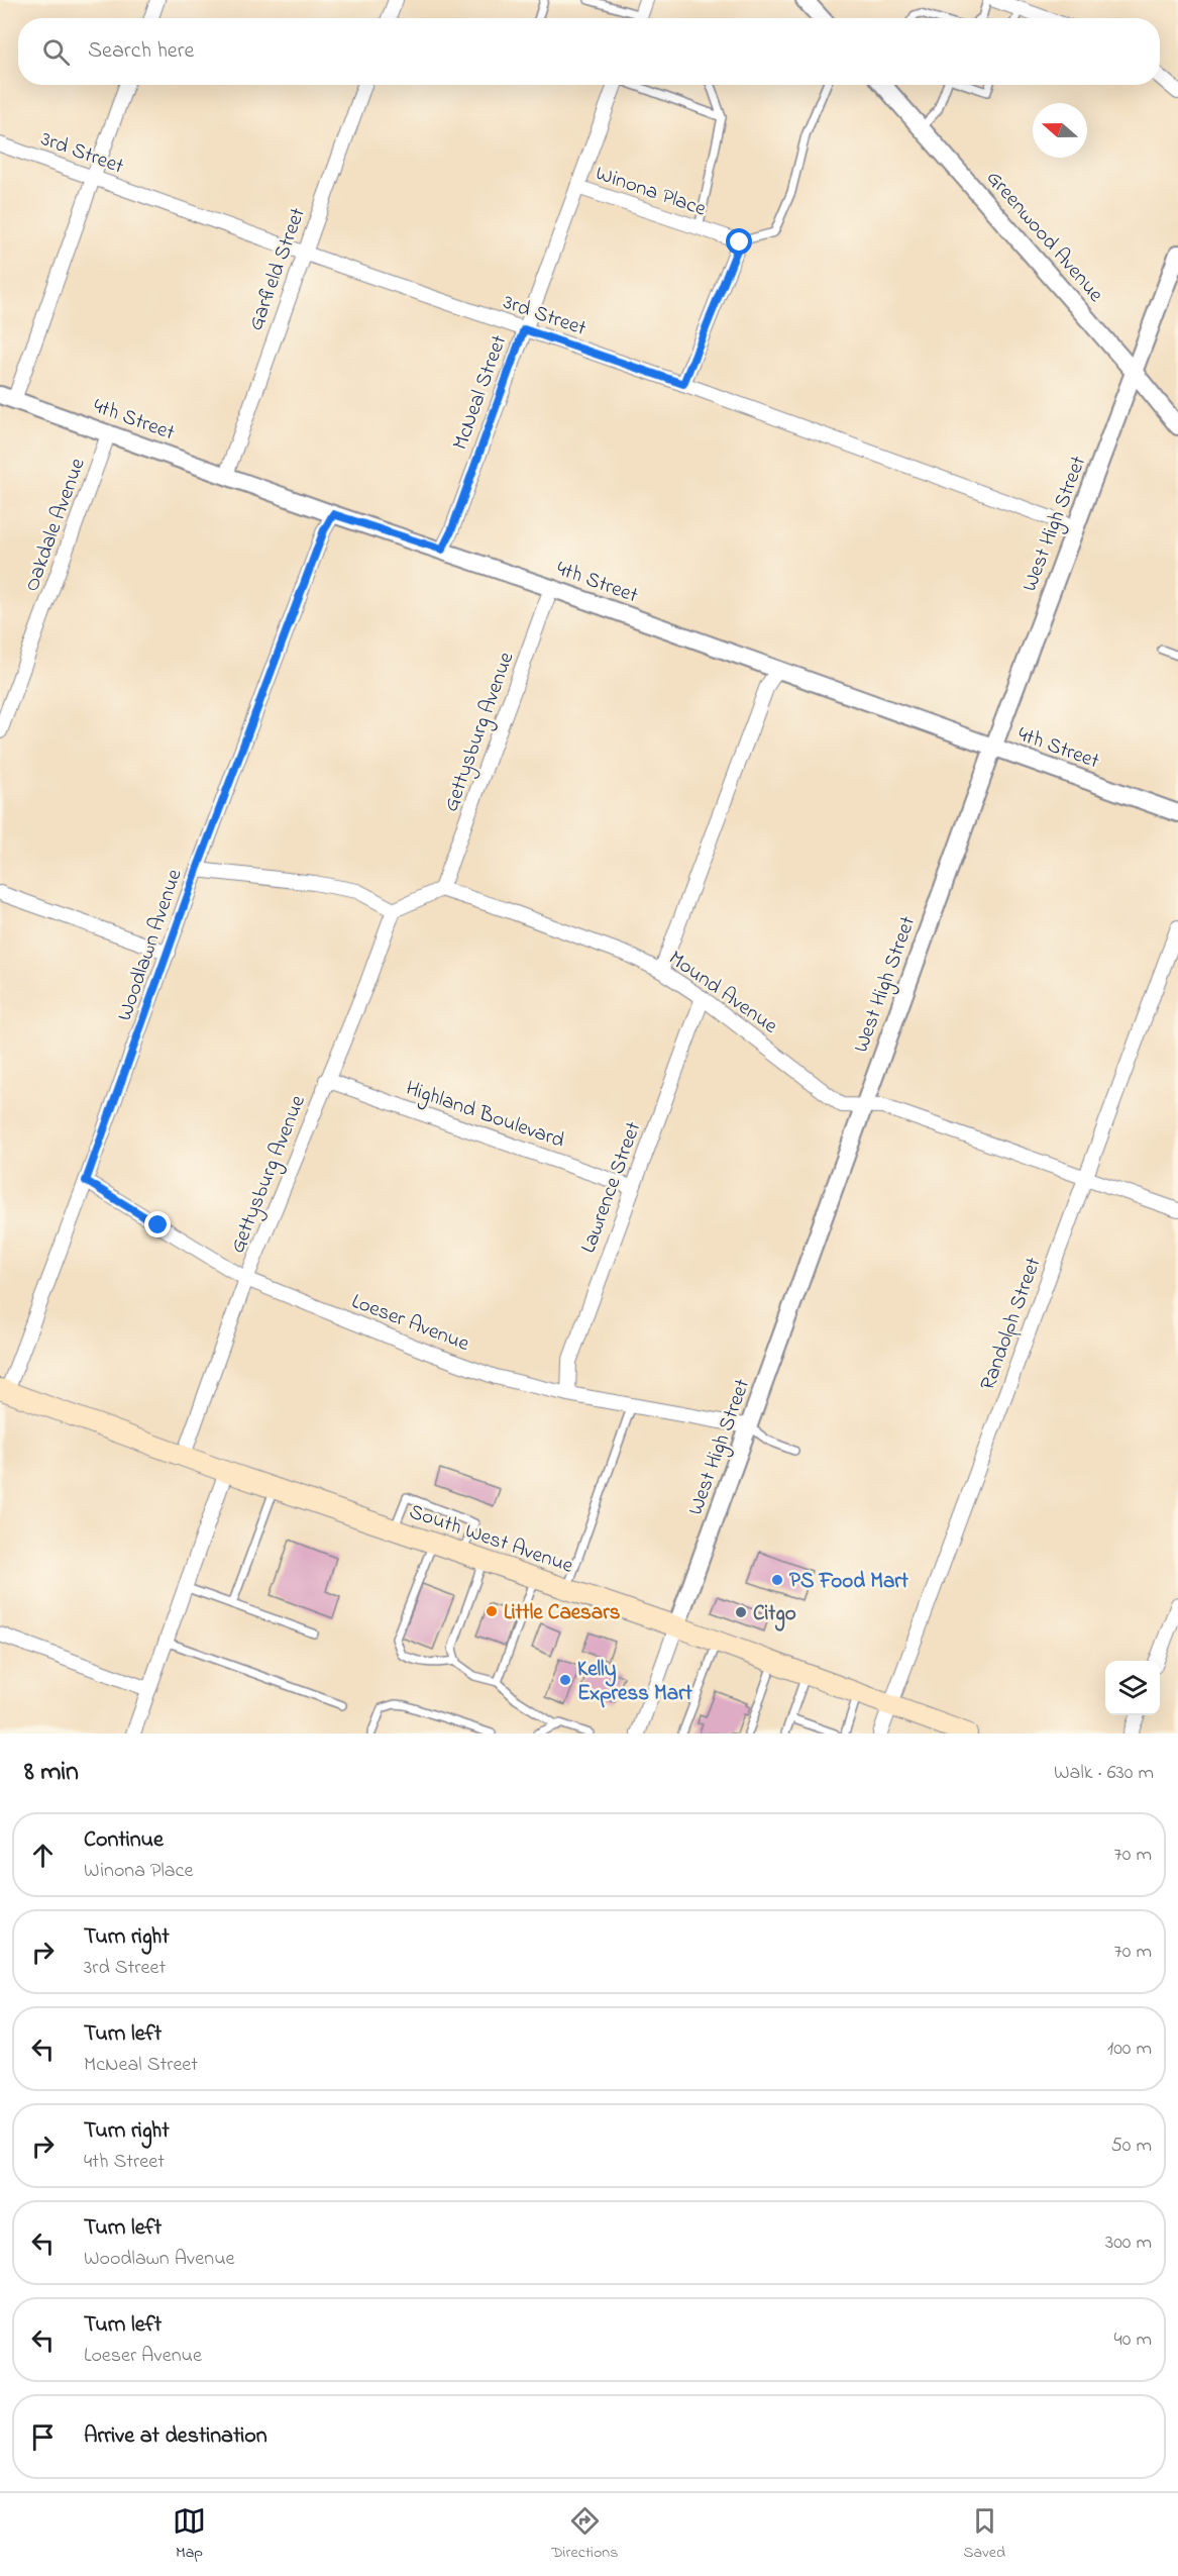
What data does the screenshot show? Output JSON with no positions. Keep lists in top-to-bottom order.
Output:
{
  "streets": {
    "main road": ["South West Avenue"],
    "street": [
      "3rd Street",
      "Winona Place",
      "Greenwood Avenue",
      "Garfield Street",
      "McNeal Street",
      "4th Street",
      "West High Street",
      "Oakdale Avenue",
      "Gettysburg Avenue",
      "Woodlawn Avenue",
      "Mound Avenue",
      "Highland Boulevard",
      "Lawrence Street",
      "Loeser Avenue",
      "Randolph Street"
    ]
  },
  "crossings": [
    ["3rd Street", "Garfield Street"],
    ["3rd Street", "McNeal Street"],
    ["3rd Street", "West High Street"],
    ["Winona Place", "McNeal Street"],
    ["Greenwood Avenue", "West High Street"],
    ["Garfield Street", "4th Street"],
    ["McNeal Street", "4th Street"],
    ["4th Street", "West High Street"],
    ["4th Street", "Oakdale Avenue"],
    ["4th Street", "Gettysburg Avenue"],
    ["4th Street", "Woodlawn Avenue"],
    ["West High Street", "Mound Avenue"],
    ["West High Street", "Loeser Avenue"],
    ["West High Street", "South West Avenue"],
    ["Gettysburg Avenue", "Mound Avenue"],
    ["Gettysburg Avenue", "Highland Boulevard"],
    ["Gettysburg Avenue", "Loeser Avenue"],
    ["Gettysburg Avenue", "South West Avenue"],
    ["Woodlawn Avenue", "Loeser Avenue"],
    ["Woodlawn Avenue", "South West Avenue"],
    ["Mound Avenue", "Lawrence Street"],
    ["Mound Avenue", "Randolph Street"],
    ["Highland Boulevard", "Lawrence Street"],
    ["Lawrence Street", "Loeser Avenue"],
    ["Randolph Street", "South West Avenue"]
  ],
  "places": [
    "PS Food Mart",
    "Little Caesars",
    "Citgo",
    "Kelly Express Mart"
  ],
  "north": "left",
  "page": {
    "search": "Search here",
    "heading": ["8 min", "Walk · 630 m"],
    "list": [
      ["Continue", "Winona Place", "70 m"],
      ["Turn right", "3rd Street", "70 m"],
      ["Turn left", "McNeal Street", "100 m"],
      ["Turn right", "4th Street", "50 m"],
      ["Turn left", "Woodlawn Avenue", "300 m"],
      ["Turn left", "Loeser Avenue", "40 m"],
      "Arrive at destination"
    ],
    "nav": ["Map", "Directions", "Saved"]
  }
}
